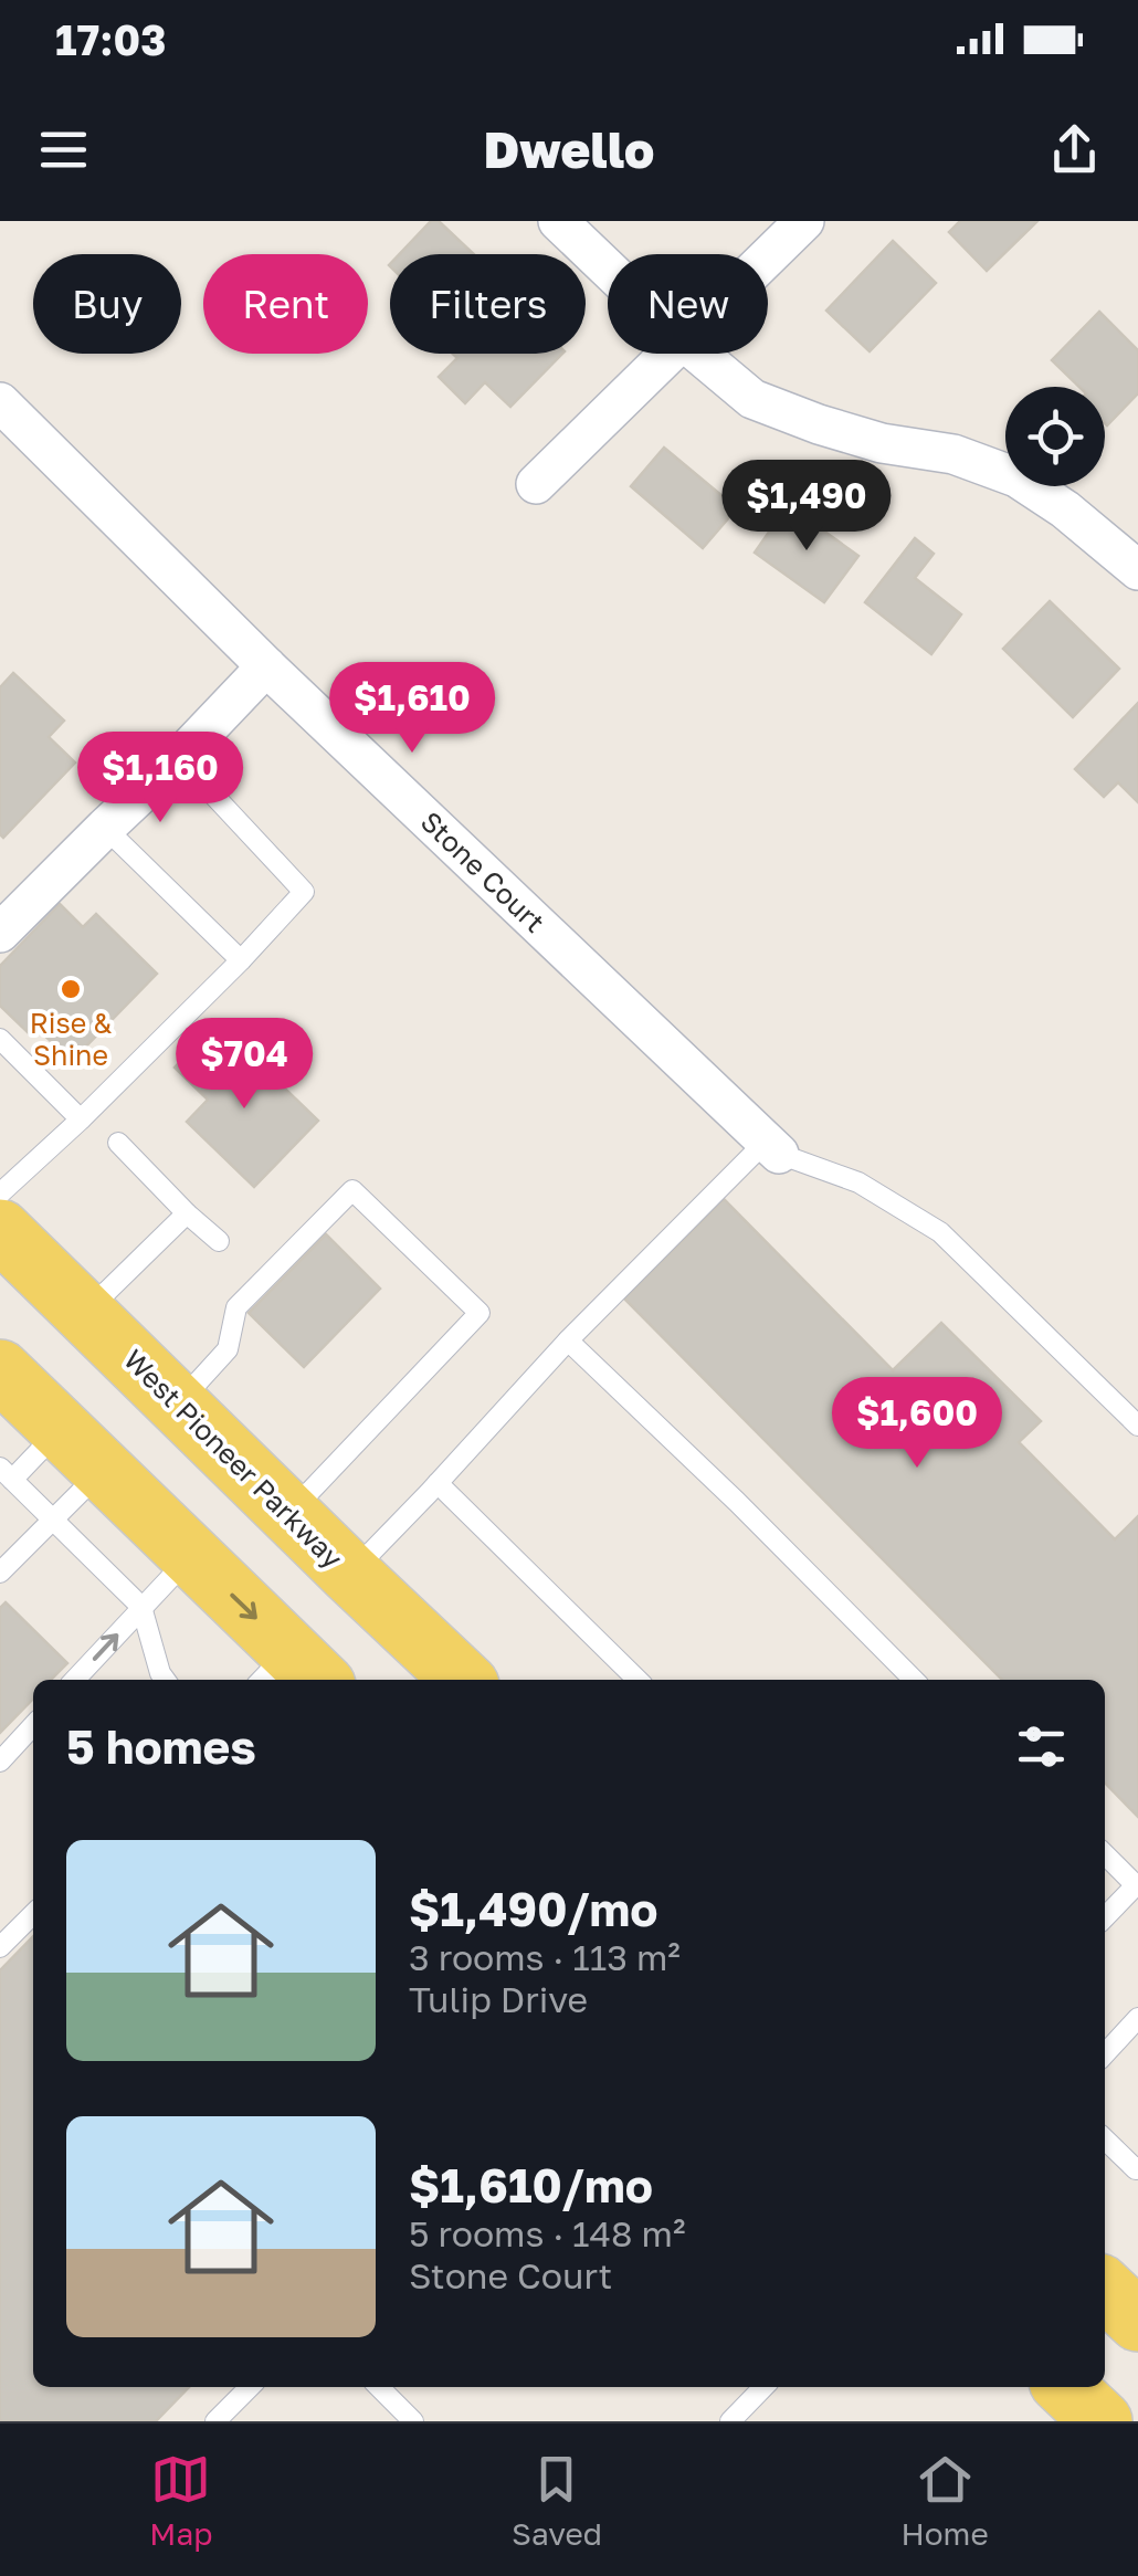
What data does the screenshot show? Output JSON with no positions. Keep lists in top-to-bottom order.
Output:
{
  "streets": {
    "main road": ["West Pioneer Parkway"],
    "street": ["Stone Court"]
  },
  "places": ["Rise & Shine"],
  "page": {
    "status": "17:03",
    "header": "Dwello",
    "chip": [
      "Buy",
      "Rent",
      "Filters",
      "New"
    ],
    "price": [
      "$1,490",
      "$1,610",
      "$1,160",
      "$704",
      "$1,600"
    ],
    "heading": "5 homes",
    "list": [
      {
        "name": "$1,490/mo",
        "note": "3 rooms · 113 m² · Tulip Drive"
      },
      {
        "name": "$1,610/mo",
        "note": "5 rooms · 148 m² · Stone Court"
      }
    ],
    "tabs": ["Map", "Saved", "Home"]
  }
}
